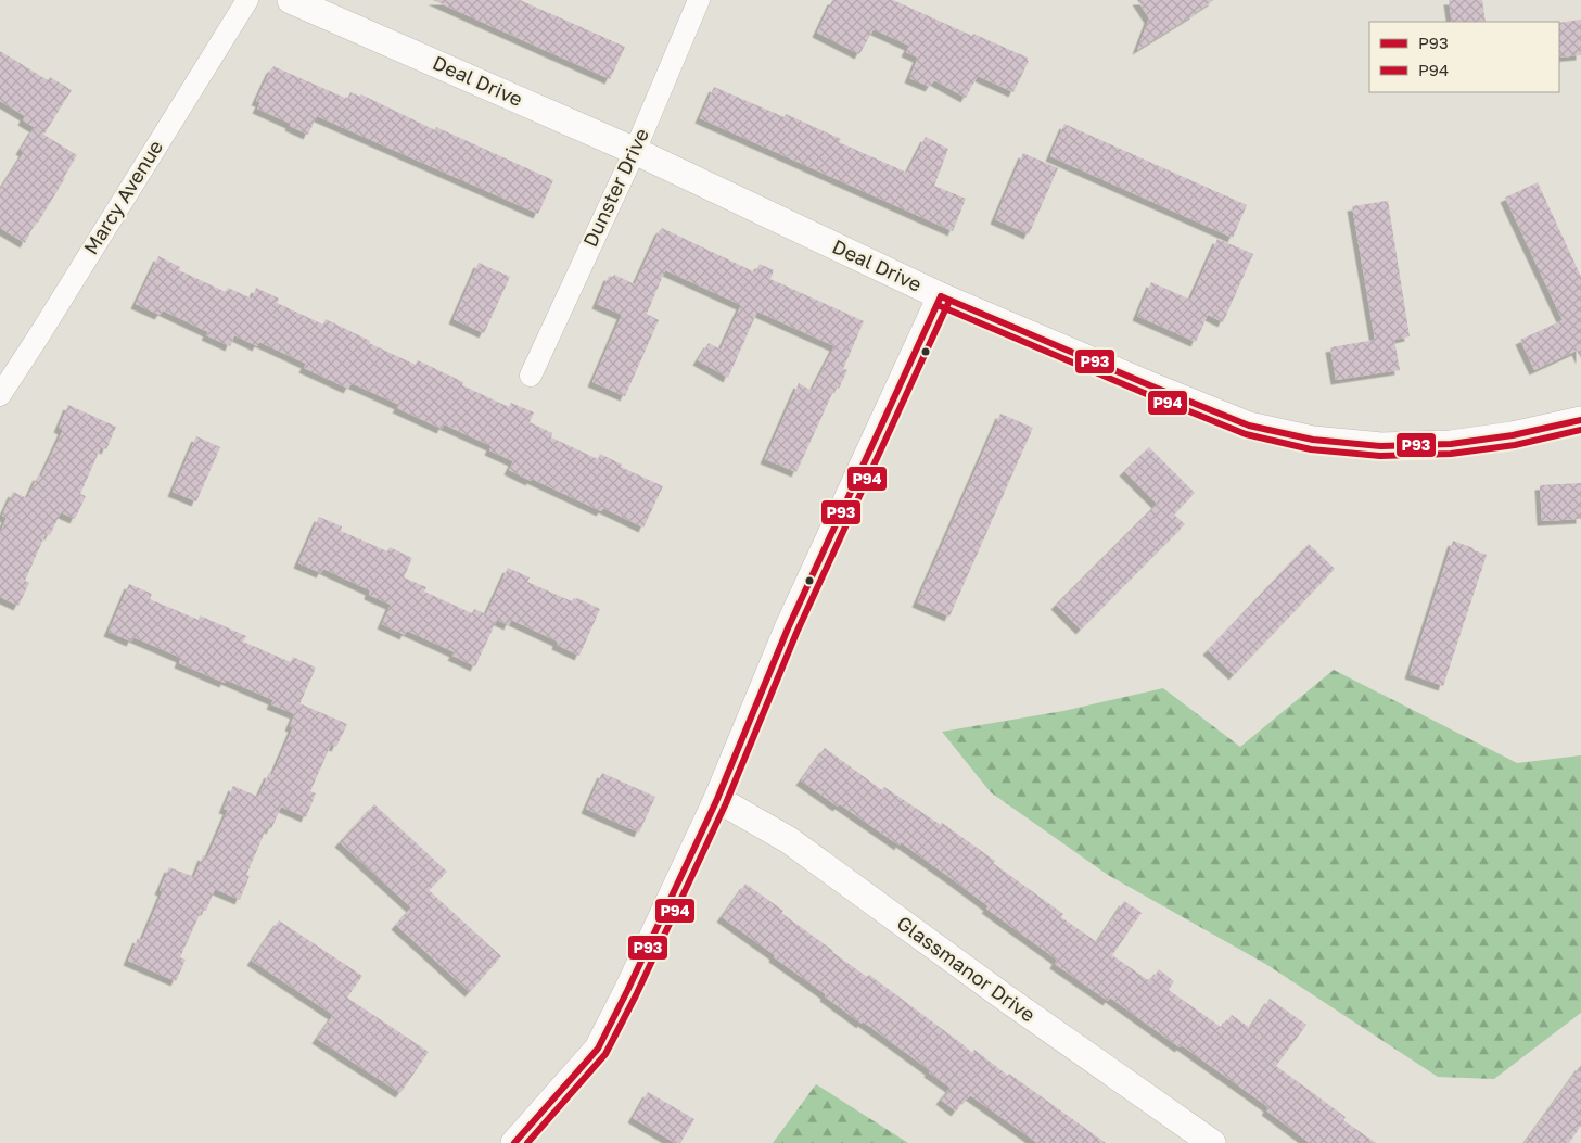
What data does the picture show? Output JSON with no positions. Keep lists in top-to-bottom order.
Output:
{
  "streets": {
    "street": [
      "Deal Drive",
      "Dunster Drive",
      "Marcy Avenue",
      "Glassmanor Drive"
    ]
  },
  "crossings": [
    ["Deal Drive", "Dunster Drive"]
  ],
  "lines": ["transit line P93", "transit line P94"],
  "legend": ["P93", "P94"]
}
